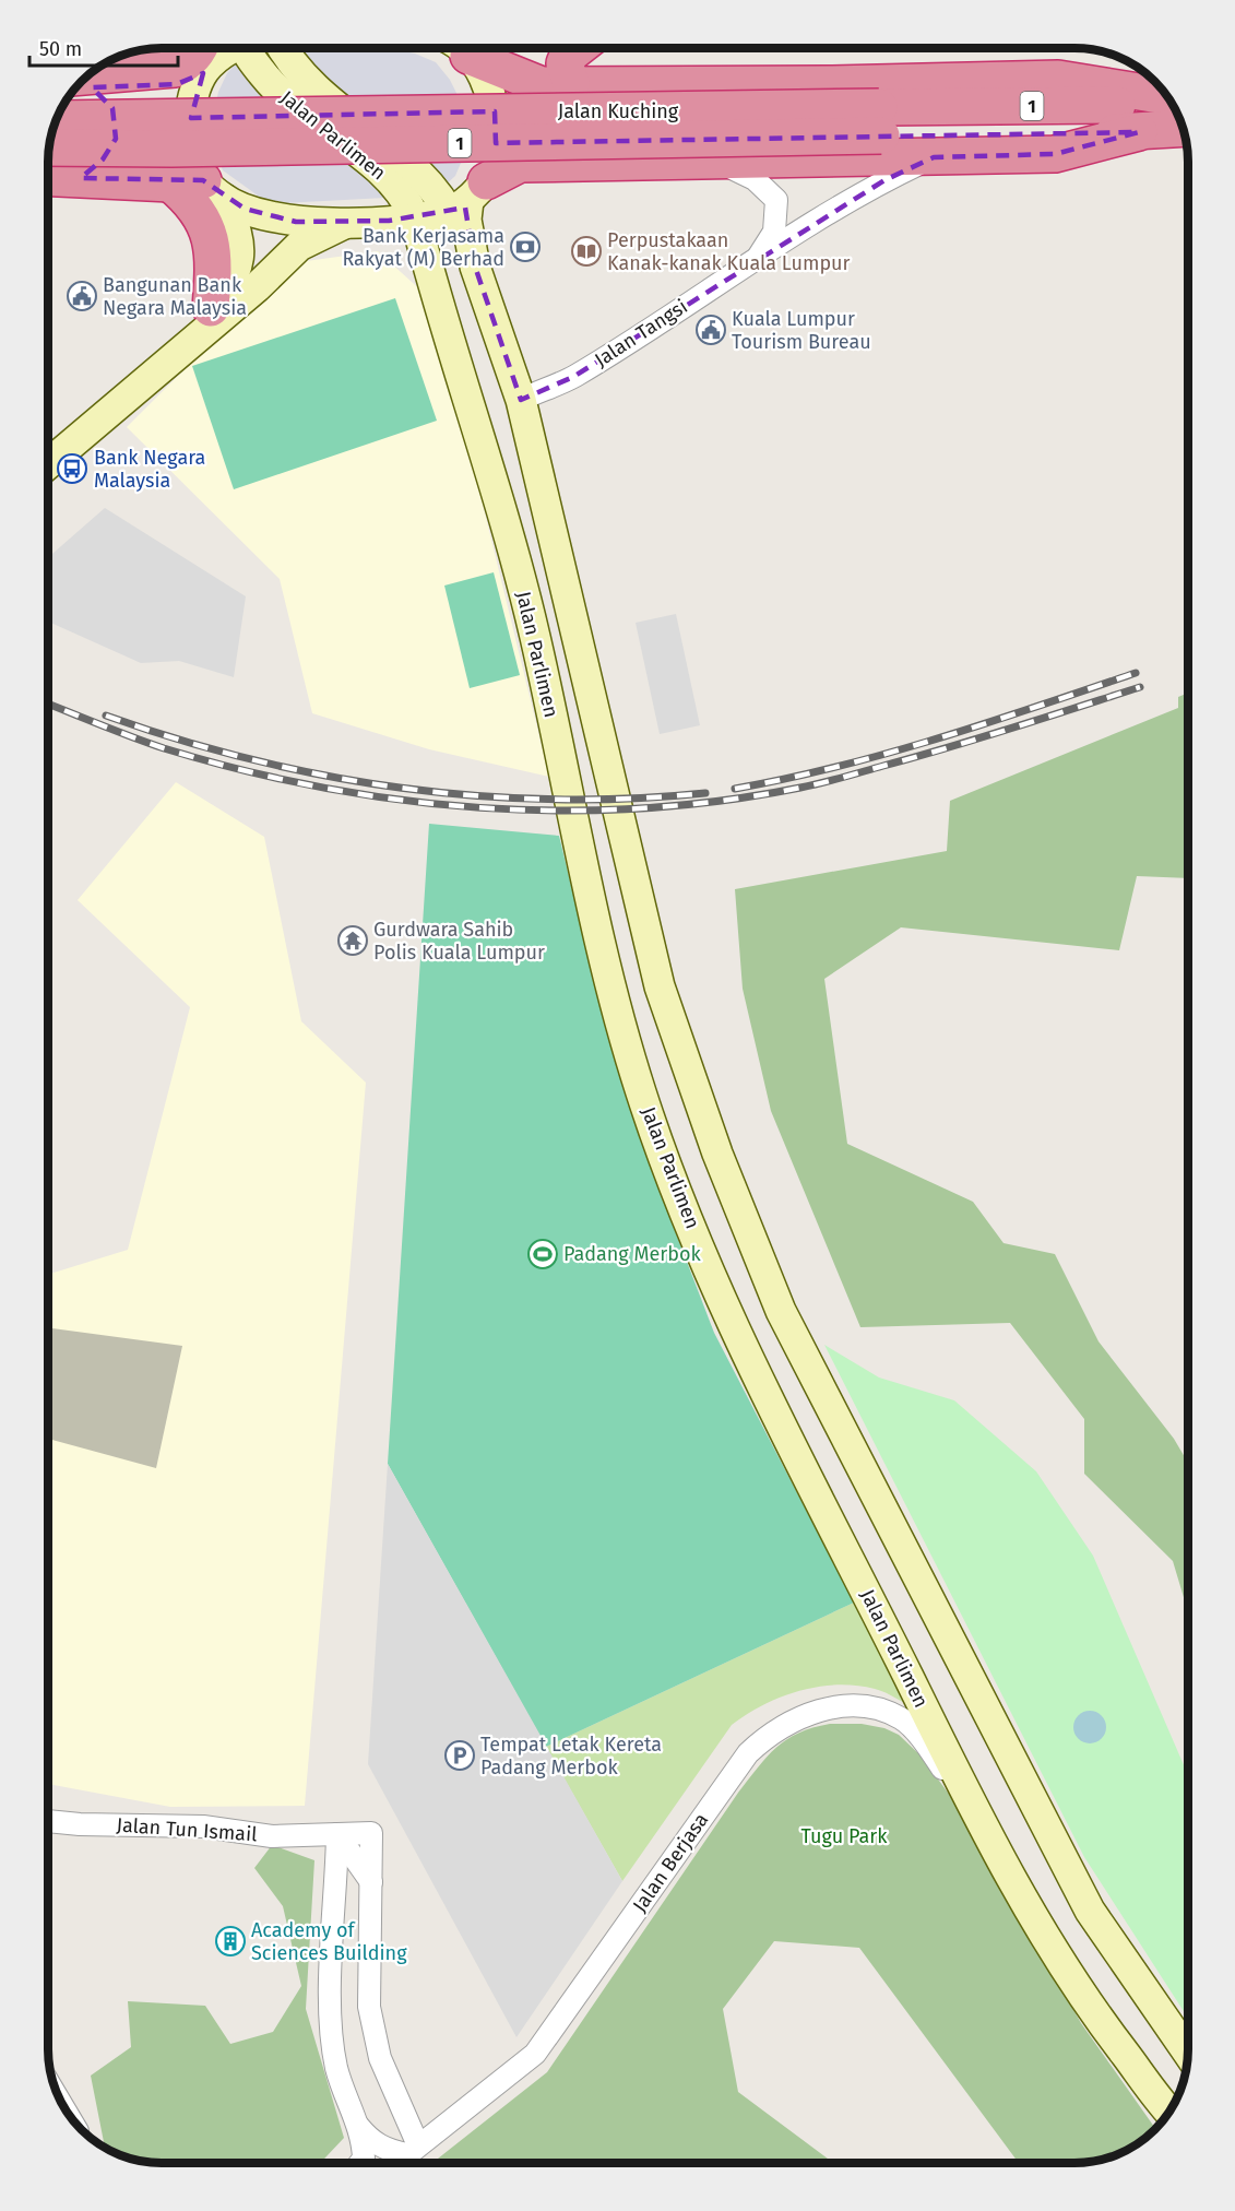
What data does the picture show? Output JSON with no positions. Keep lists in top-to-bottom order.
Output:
{
  "streets": {
    "highway": ["1", "Jalan Kuching"],
    "street": [
      "Jalan Parlimen",
      "Jalan Tangsi",
      "Jalan Tun Ismail",
      "Jalan Berjasa"
    ]
  },
  "crossings": [
    ["1", "Jalan Kuching"],
    ["Jalan Parlimen", "Jalan Berjasa"],
    ["Jalan Tun Ismail", "Jalan Berjasa"]
  ],
  "parks": ["Tugu Park"],
  "places": {
    "bank": ["Bank Kerjasama Rakyat (M) Berhad"],
    "library": ["Perpustakaan Kanak-kanak Kuala Lumpur"],
    "public building": ["Bangunan Bank Negara Malaysia", "Kuala Lumpur Tourism Bureau"],
    "bus stop": ["Bank Negara Malaysia"],
    "temple": ["Gurdwara Sahib Polis Kuala Lumpur"],
    "sports": ["Padang Merbok"],
    "parking": ["Tempat Letak Kereta Padang Merbok"],
    "building": ["Academy of Sciences Building"]
  },
  "scale_bar": "50 m"
}
